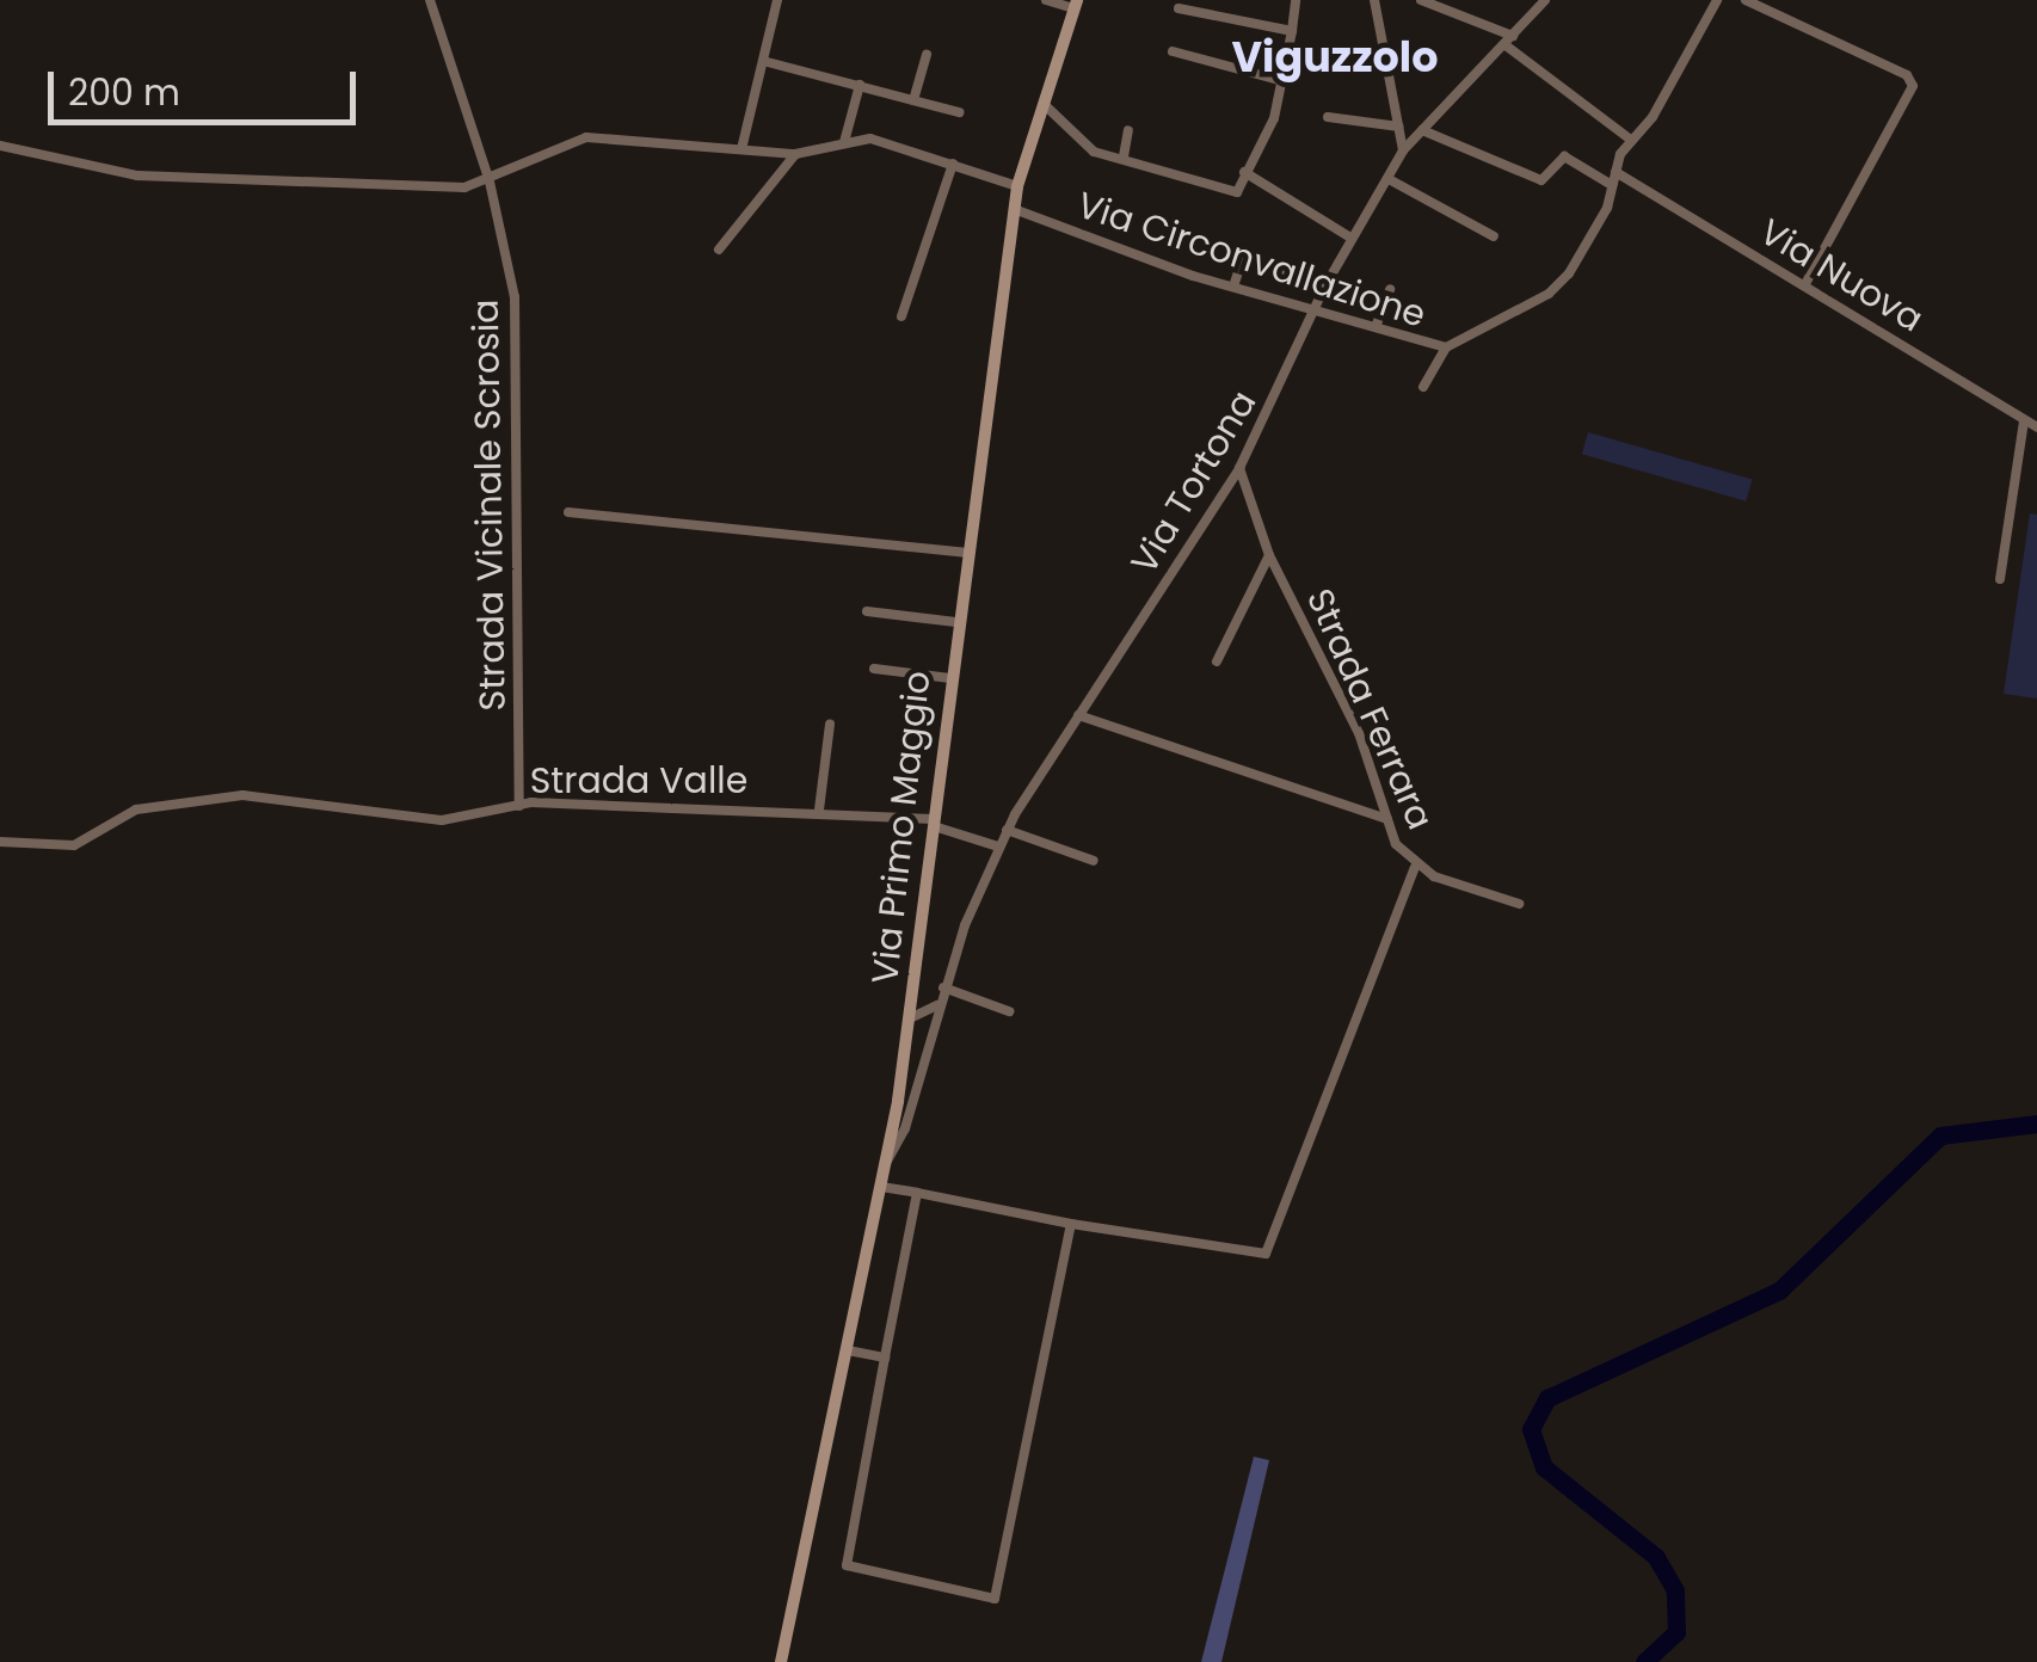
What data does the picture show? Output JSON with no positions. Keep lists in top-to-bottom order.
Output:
{
  "streets": {
    "main road": ["Via Primo Maggio"],
    "street": [
      "Via Circonvallazione",
      "Via Nuova",
      "Via Tortona",
      "Strada Vicinale Scrosia",
      "Strada Ferrara",
      "Strada Valle"
    ]
  },
  "crossings": [
    ["Via Circonvallazione", "Via Nuova"],
    ["Via Circonvallazione", "Via Tortona"],
    ["Via Circonvallazione", "Via Primo Maggio"],
    ["Via Tortona", "Strada Ferrara"],
    ["Via Tortona", "Strada Valle"],
    ["Via Tortona", "Via Primo Maggio"],
    ["Strada Vicinale Scrosia", "Strada Valle"],
    ["Strada Valle", "Via Primo Maggio"]
  ],
  "districts": ["Viguzzolo"],
  "scale_bar": "200 m"
}
